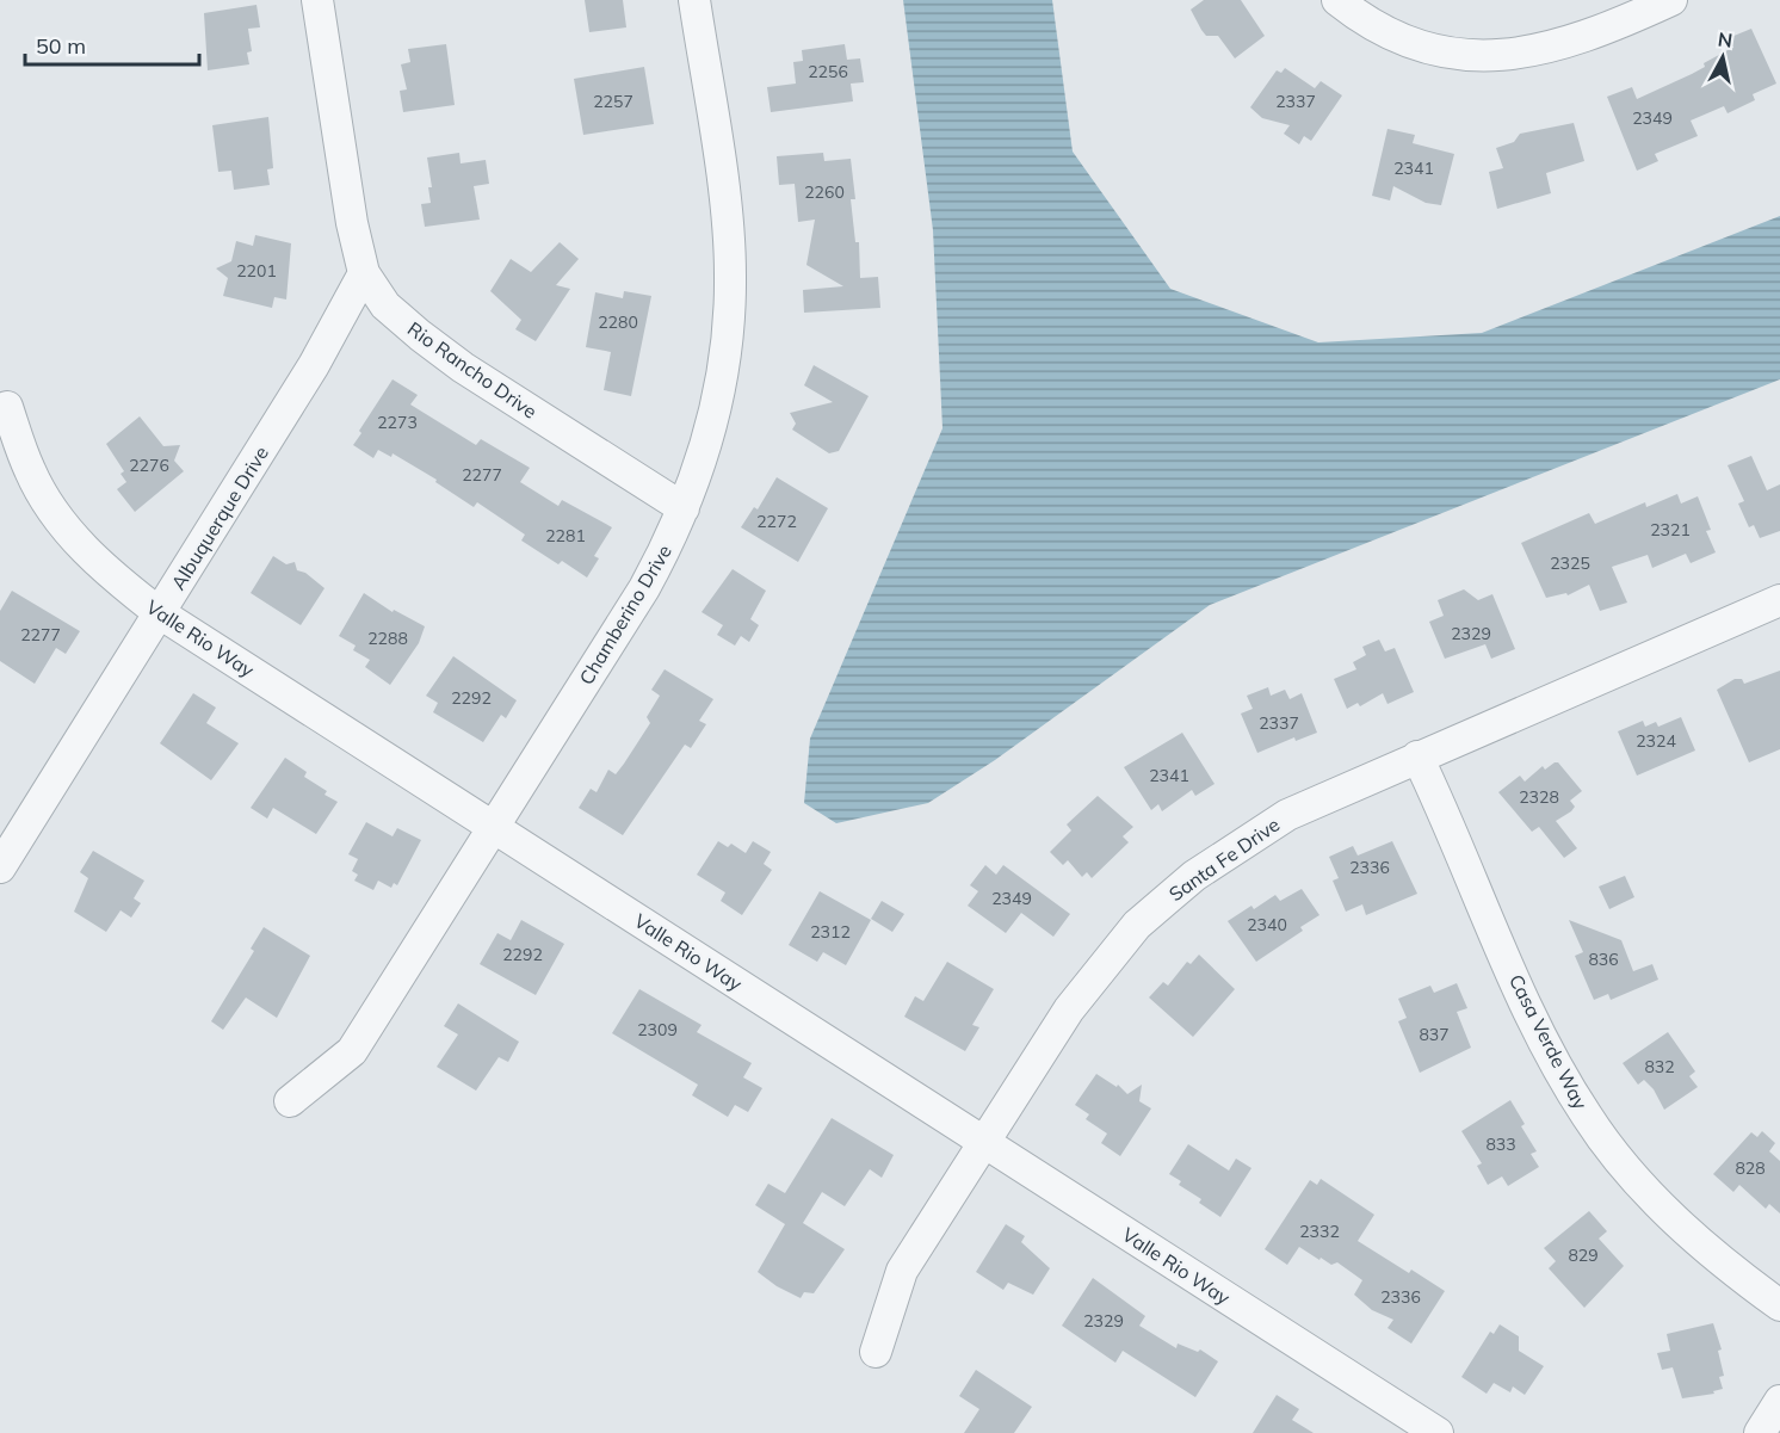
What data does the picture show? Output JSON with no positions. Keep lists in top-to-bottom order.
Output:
{
  "streets": {
    "street": [
      "Rio Rancho Drive",
      "Albuquerque Drive",
      "Chamberino Drive",
      "Valle Rio Way",
      "Santa Fe Drive",
      "Casa Verde Way"
    ]
  },
  "crossings": [
    ["Rio Rancho Drive", "Albuquerque Drive"],
    ["Rio Rancho Drive", "Chamberino Drive"],
    ["Albuquerque Drive", "Valle Rio Way"],
    ["Chamberino Drive", "Valle Rio Way"],
    ["Valle Rio Way", "Santa Fe Drive"],
    ["Santa Fe Drive", "Casa Verde Way"]
  ],
  "house_numbers": [
    "2256",
    "2257",
    "2337",
    "2349",
    "2341",
    "2260",
    "2201",
    "2280",
    "2273",
    "2276",
    "2277",
    "2272",
    "2321",
    "2281",
    "2325",
    "2329",
    "2277",
    "2288",
    "2292",
    "2337",
    "2324",
    "2341",
    "2328",
    "2336",
    "2349",
    "2340",
    "2312",
    "2292",
    "836",
    "2309",
    "837",
    "832",
    "833",
    "828",
    "2332",
    "829",
    "2336",
    "2329"
  ],
  "scale_bar": "50 m",
  "north": "top"
}
